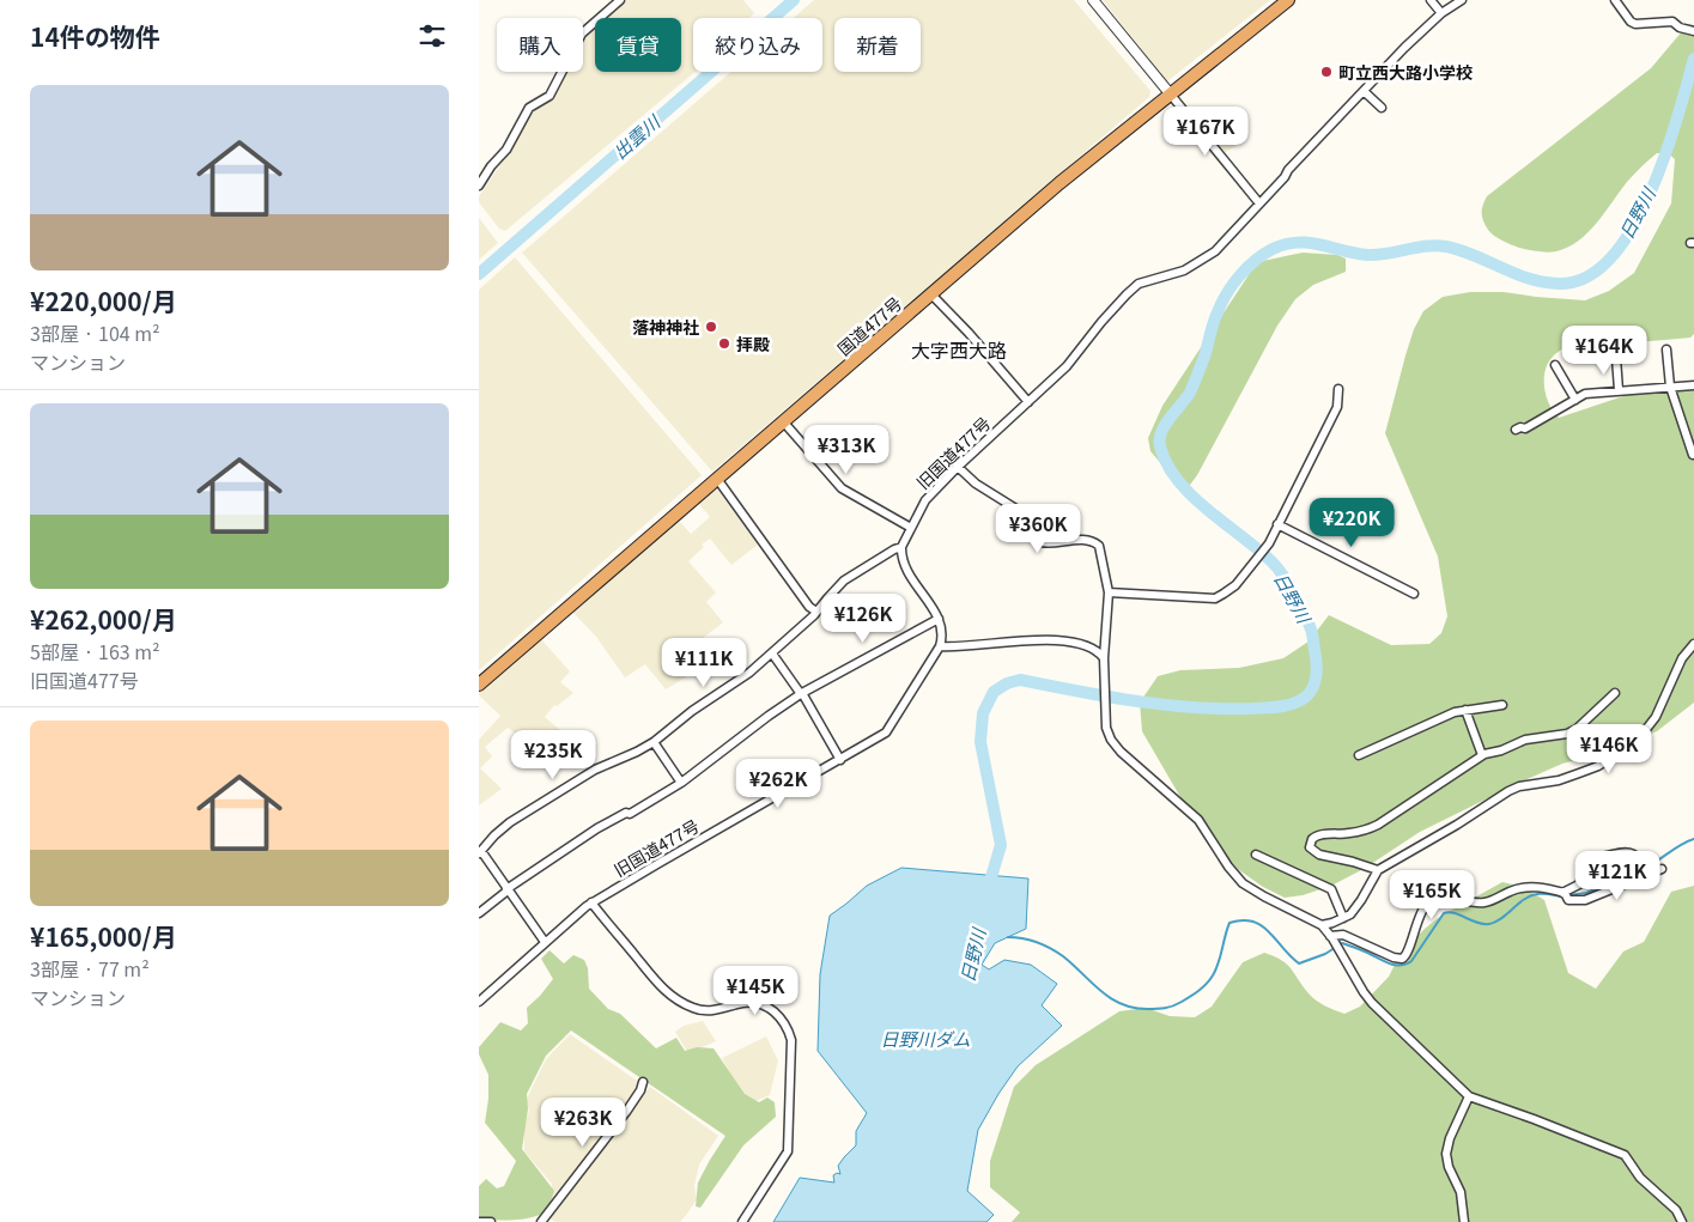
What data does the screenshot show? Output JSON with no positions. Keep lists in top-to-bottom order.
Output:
{
  "streets": {
    "highway": ["国道477号"],
    "street": ["旧国道477号"]
  },
  "districts": ["大字西大路"],
  "water": ["出雲川", "日野川", "日野川ダム"],
  "places": ["町立西大路小学校", "落神神社", "拝殿"],
  "page": {
    "heading": "14件の物件",
    "chip": [
      "購入",
      "賃貸",
      "絞り込み",
      "新着"
    ],
    "list": [
      {
        "name": "¥220,000/月",
        "note": "3部屋 · 104 m² · マンション"
      },
      {
        "name": "¥262,000/月",
        "note": "5部屋 · 163 m² · 旧国道477号"
      },
      {
        "name": "¥165,000/月",
        "note": "3部屋 · 77 m² · マンション"
      }
    ],
    "price": [
      "¥167K",
      "¥164K",
      "¥313K",
      "¥220K",
      "¥360K",
      "¥126K",
      "¥111K",
      "¥146K",
      "¥235K",
      "¥262K",
      "¥121K",
      "¥165K",
      "¥145K",
      "¥263K"
    ]
  }
}
